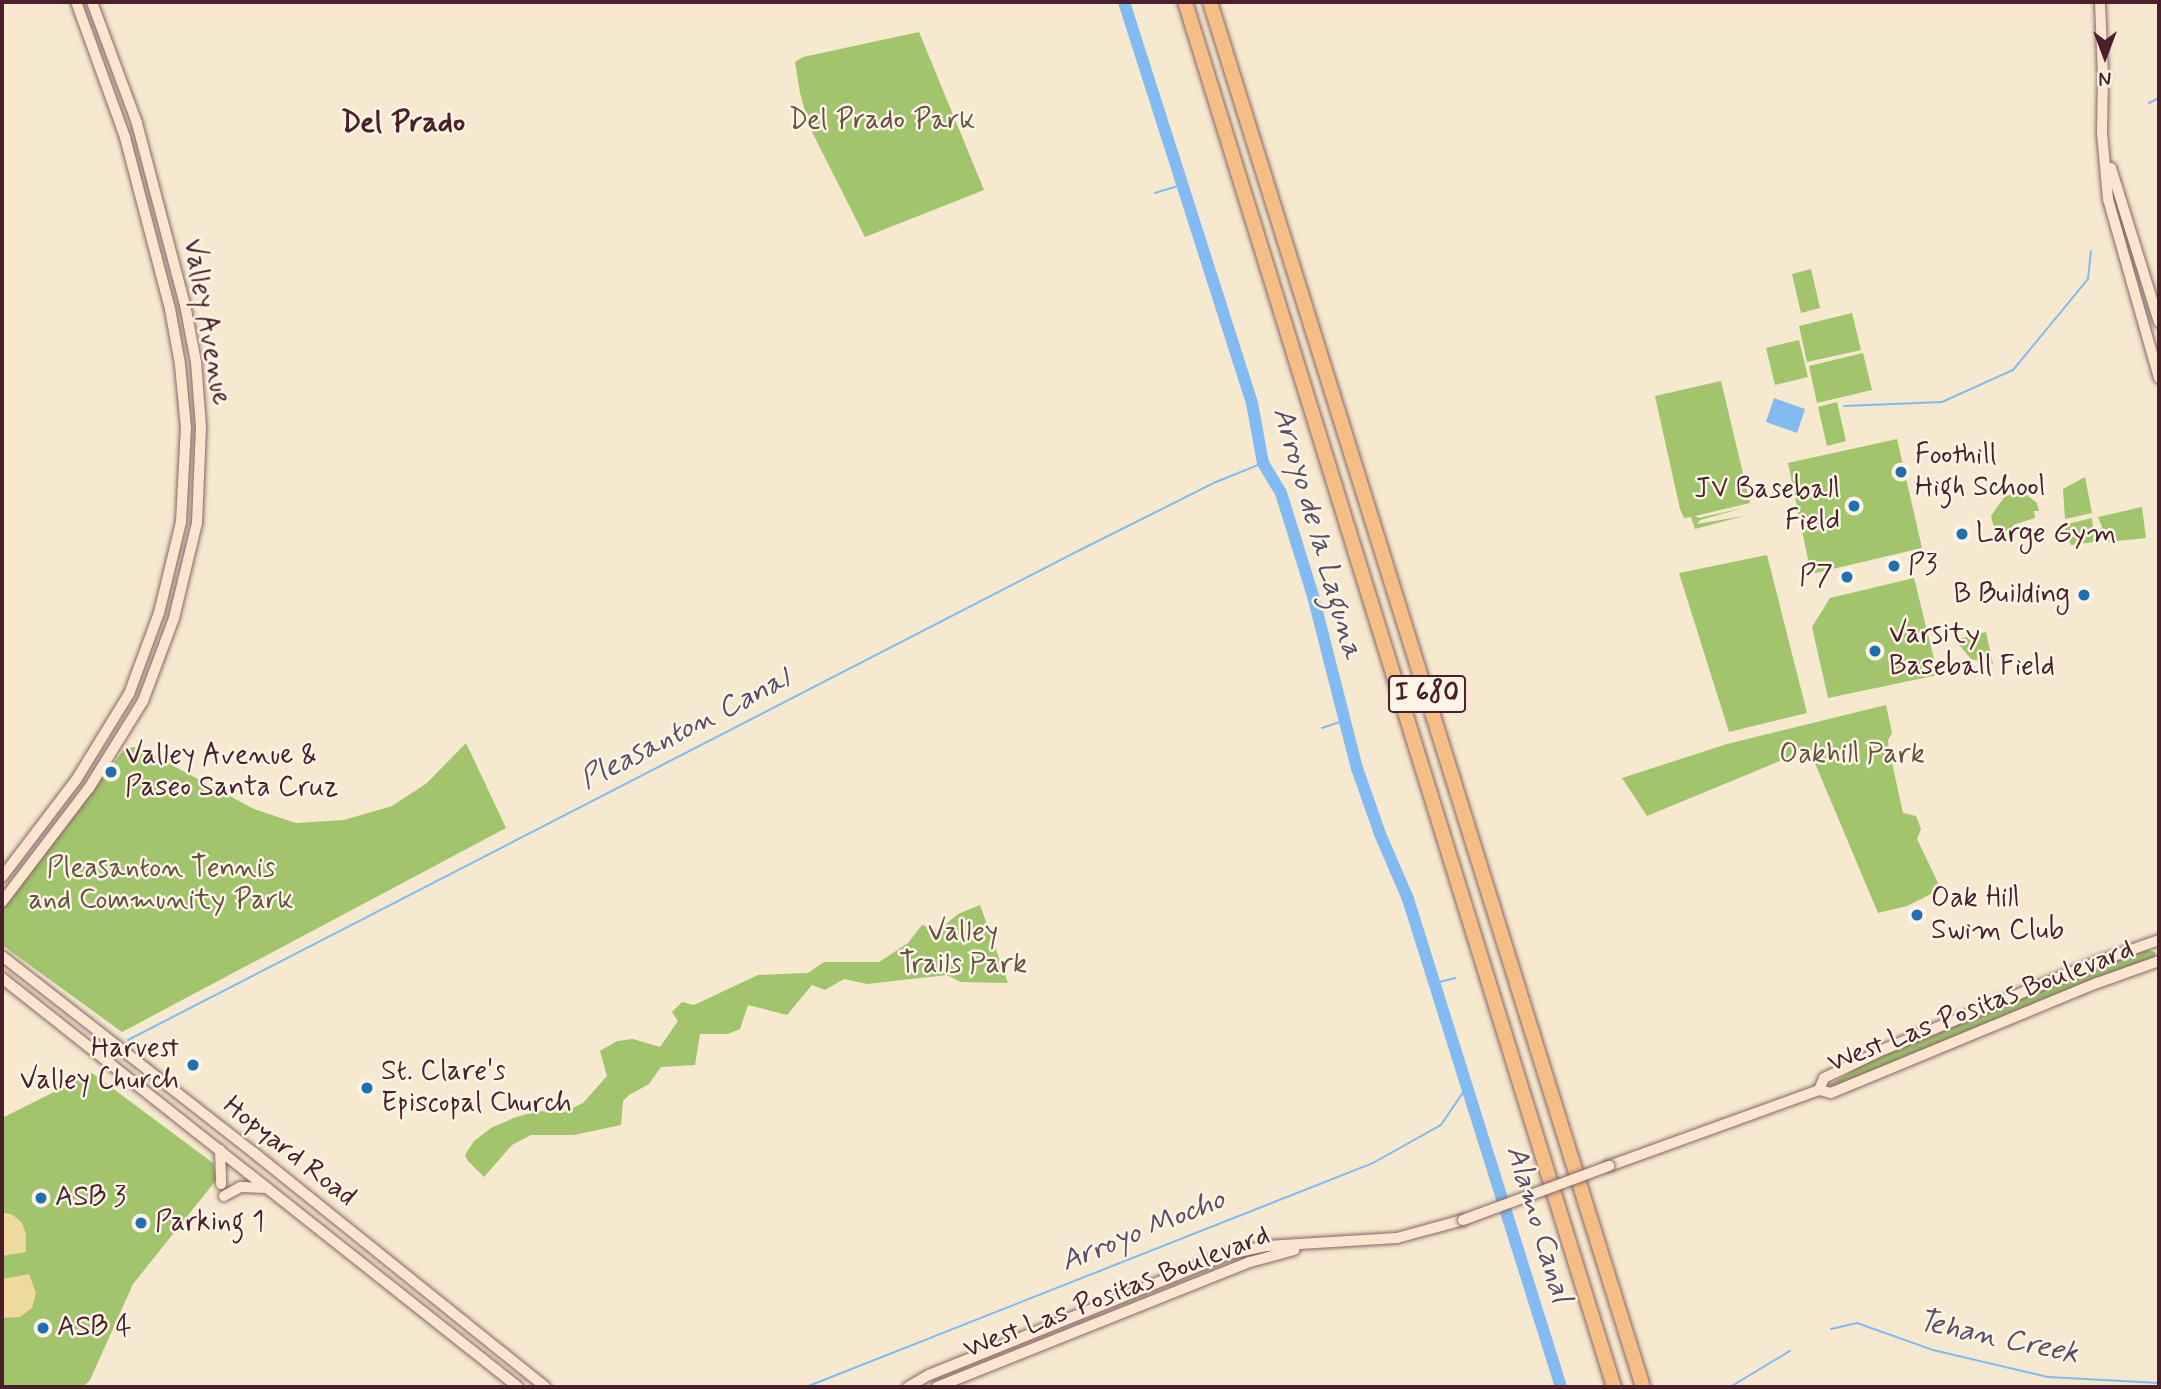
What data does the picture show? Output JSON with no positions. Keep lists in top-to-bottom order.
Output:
{
  "streets": {
    "highway": ["I 680"],
    "main road": ["Valley Avenue", "West Las Positas Boulevard", "Hopyard Road"]
  },
  "districts": ["Del Prado"],
  "water": [
    "Arroyo de la Laguna",
    "Pleasanton Canal",
    "Alamo Canal",
    "Arroyo Mocho",
    "Tehan Creek"
  ],
  "parks": [
    "Del Prado Park",
    "Oakhill Park",
    "Pleasanton Tennis and Community Park",
    "Valley Trails Park"
  ],
  "places": [
    "Foothill High School",
    "JV Baseball Field",
    "Large Gym",
    "P3",
    "P7",
    "B Building",
    "Varsity Baseball Field",
    "Valley Avenue & Paseo Santa Cruz",
    "Oak Hill Swim Club",
    "Harvest Valley Church",
    "St. Clare's Episcopal Church",
    "ASB 3",
    "Parking 1",
    "ASB 4"
  ],
  "north": "bottom"
}
